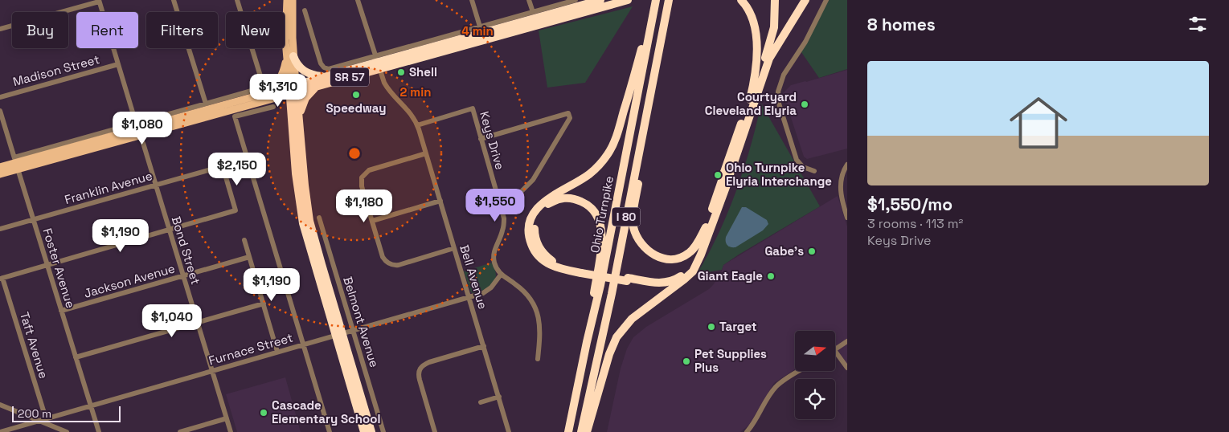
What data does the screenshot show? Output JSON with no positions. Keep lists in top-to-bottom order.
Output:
{
  "streets": {
    "highway": ["SR 57", "Ohio Turnpike", "I 80"],
    "street": [
      "Madison Street",
      "Keys Drive",
      "Franklin Avenue",
      "Bond Street",
      "Foster Avenue",
      "Bell Avenue",
      "Jackson Avenue",
      "Belmont Avenue",
      "Taft Avenue",
      "Furnace Street"
    ]
  },
  "crossings": [
    ["SR 57", "Bell Avenue"],
    ["SR 57", "Furnace Street"],
    ["Keys Drive", "Bell Avenue"],
    ["Keys Drive", "Furnace Street"],
    ["Franklin Avenue", "Bond Street"],
    ["Franklin Avenue", "Foster Avenue"],
    ["Bond Street", "Jackson Avenue"],
    ["Bond Street", "Furnace Street"],
    ["Foster Avenue", "Jackson Avenue"],
    ["Foster Avenue", "Furnace Street"],
    ["Bell Avenue", "Furnace Street"],
    ["Belmont Avenue", "Furnace Street"],
    ["Taft Avenue", "Furnace Street"]
  ],
  "places": [
    "Shell",
    "Speedway",
    "Courtyard Cleveland Elyria",
    "Ohio Turnpike Elyria Interchange",
    "Gabe's",
    "Giant Eagle",
    "Target",
    "Pet Supplies Plus",
    "Cascade Elementary School"
  ],
  "scale_bar": "200 m",
  "north": "right",
  "page": {
    "heading": "8 homes",
    "chip": [
      "Buy",
      "Rent",
      "Filters",
      "New"
    ],
    "list": [
      {
        "name": "$1,550/mo",
        "note": "3 rooms · 113 m² · Keys Drive"
      }
    ],
    "price": [
      "$1,310",
      "$1,080",
      "$2,150",
      "$1,550",
      "$1,180",
      "$1,190",
      "$1,190",
      "$1,040"
    ],
    "scale": "200 m"
  },
  "rings": ["4 min", "2 min"]
}
